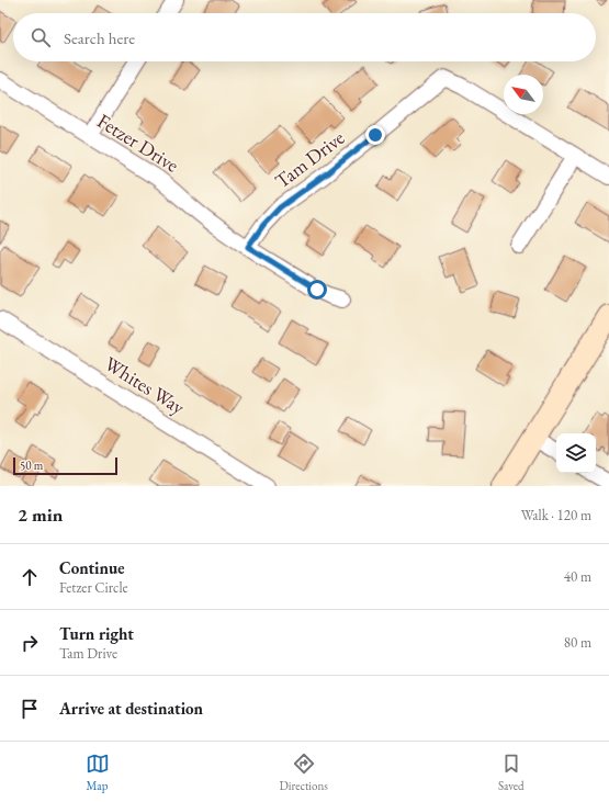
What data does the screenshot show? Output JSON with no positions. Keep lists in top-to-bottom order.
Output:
{
  "streets": {
    "street": ["Fetzer Drive", "Tam Drive", "Whites Way"]
  },
  "crossings": [
    ["Fetzer Drive", "Tam Drive"]
  ],
  "scale_bar": "50 m",
  "north": "top left",
  "page": {
    "search": "Search here",
    "scale": "50 m",
    "heading": ["2 min", "Walk · 120 m"],
    "list": [
      ["Continue", "Fetzer Circle", "40 m"],
      ["Turn right", "Tam Drive", "80 m"],
      "Arrive at destination"
    ],
    "nav": ["Map", "Directions", "Saved"]
  }
}
